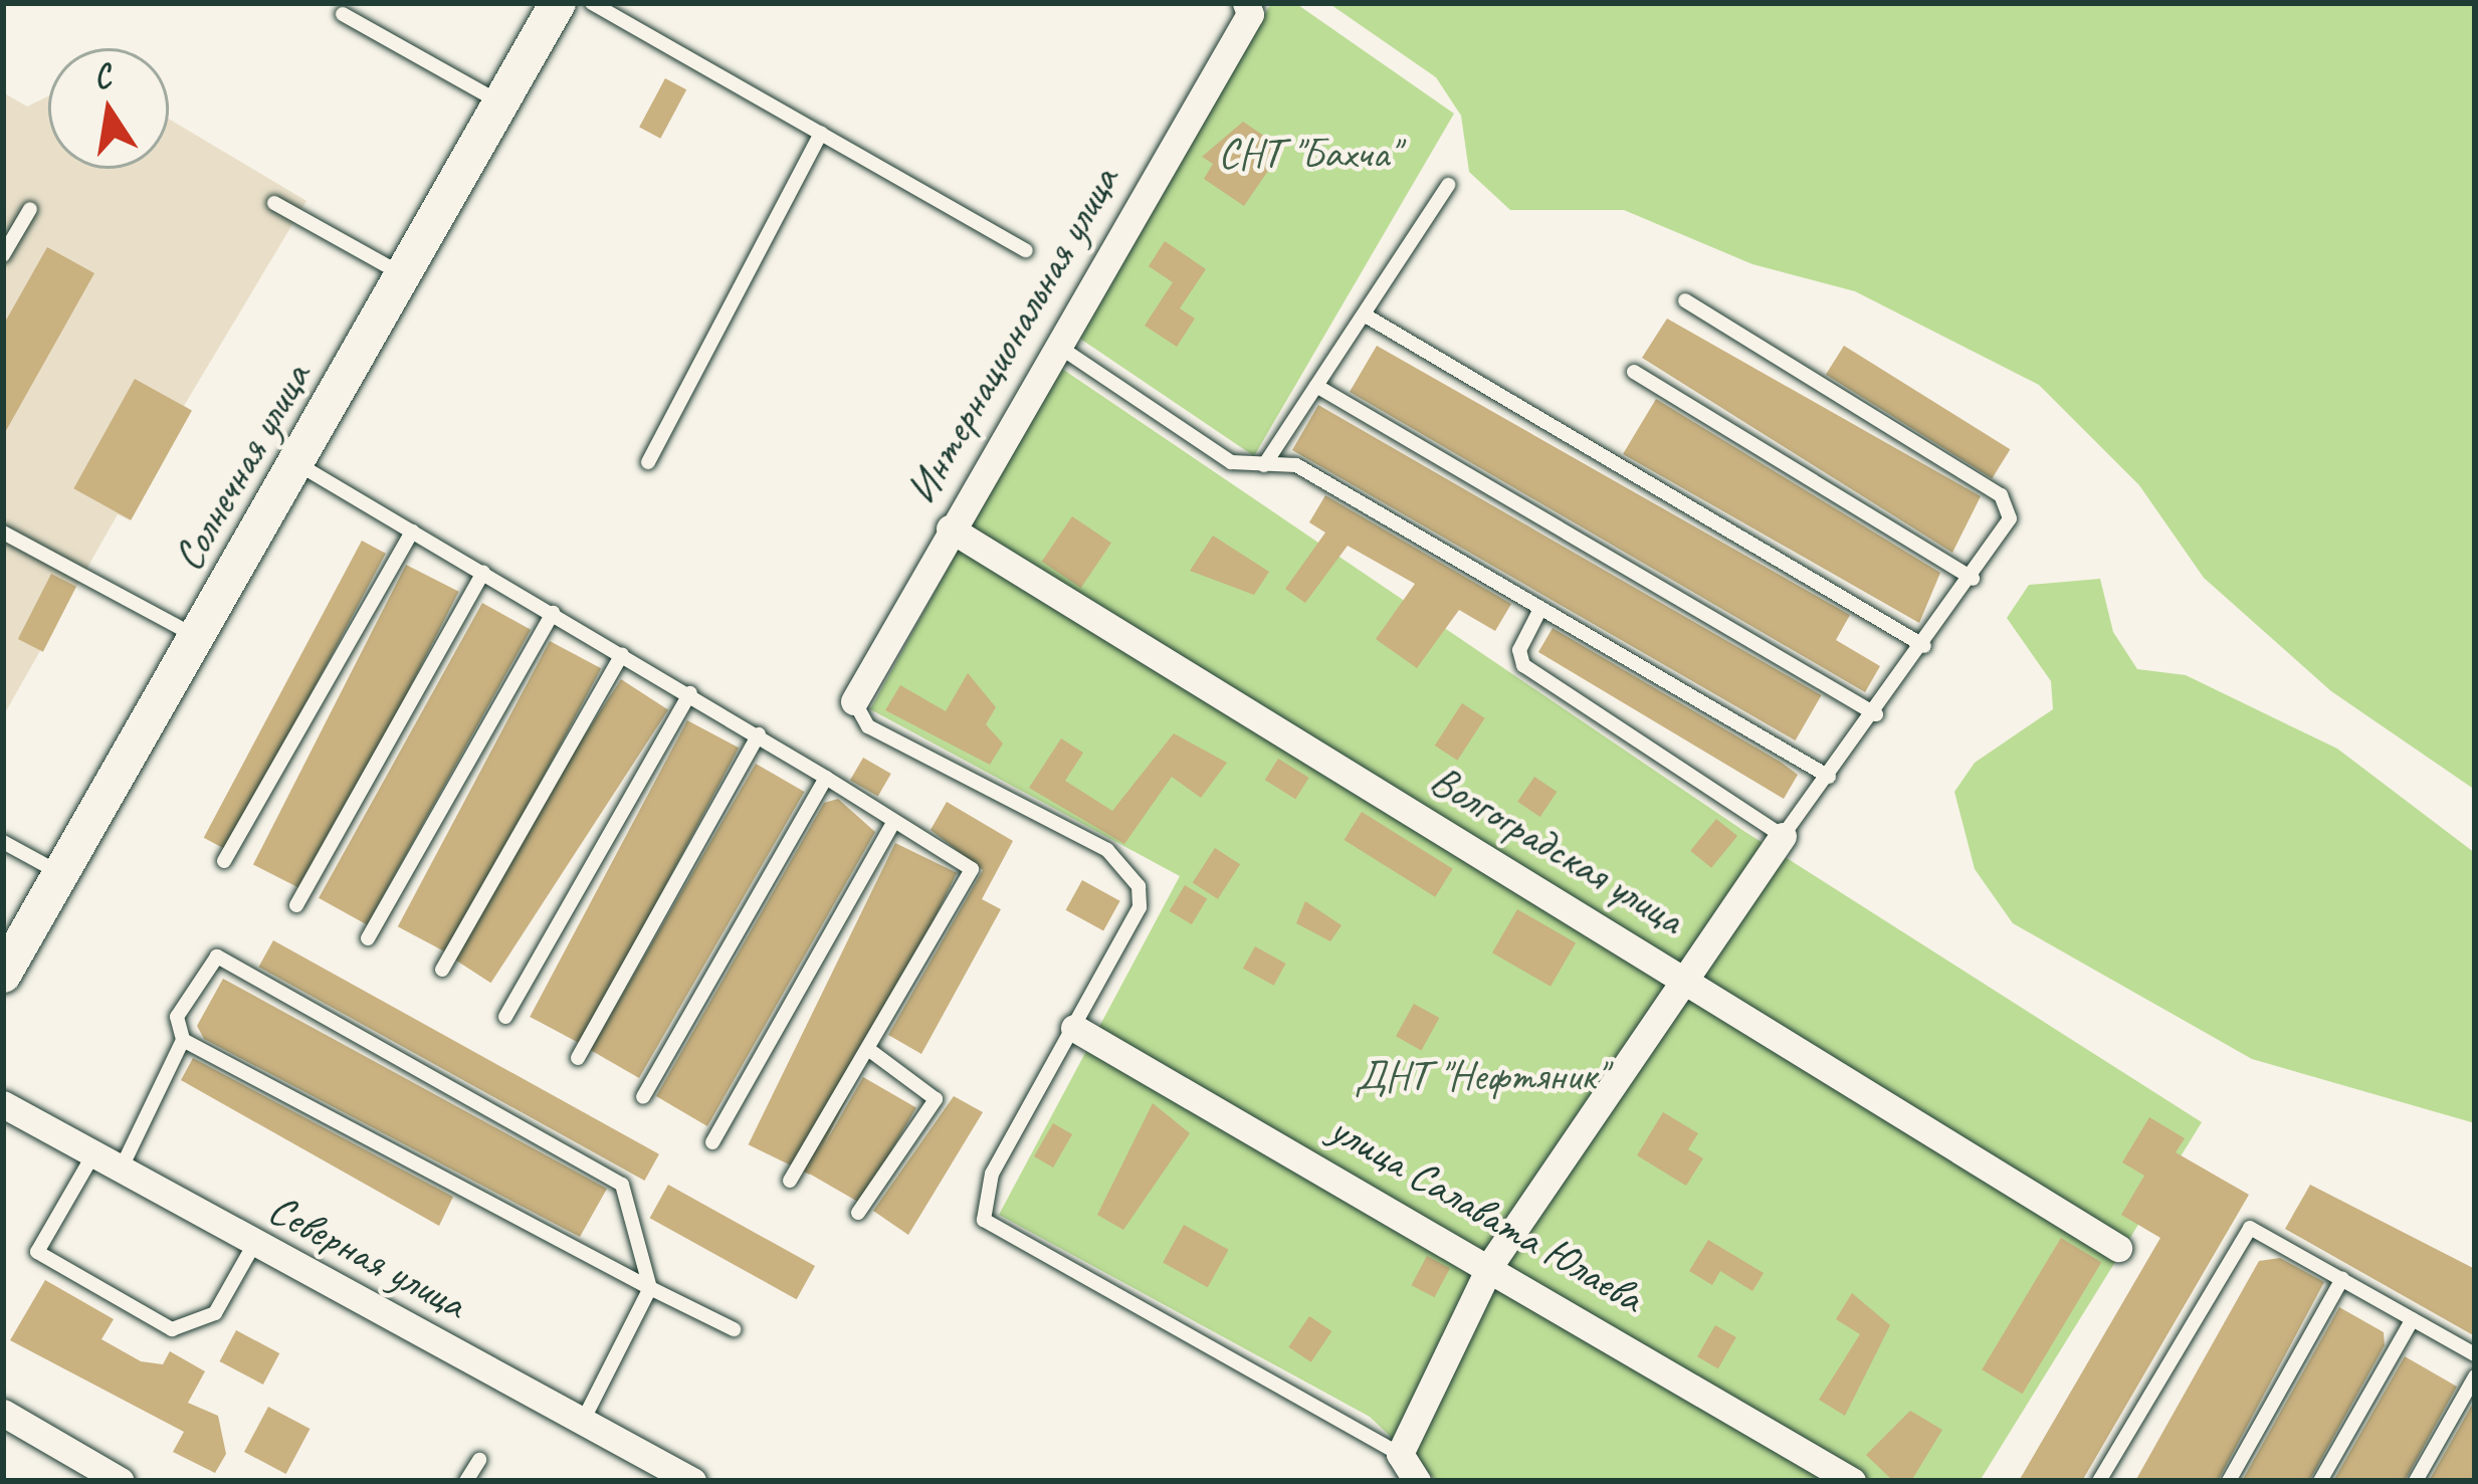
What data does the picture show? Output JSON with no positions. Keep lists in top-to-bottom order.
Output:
{
  "streets": {
    "street": [
      "Интернациональная улица",
      "Солнечная улица",
      "Волгоградская улица",
      "улица Салавата Юлаева",
      "Северная улица"
    ]
  },
  "crossings": [
    ["Интернациональная улица", "Волгоградская улица"]
  ],
  "parks": ["СНТ \"Бахча\"", "ДНТ \"Нефтяник\""],
  "north": "top"
}
